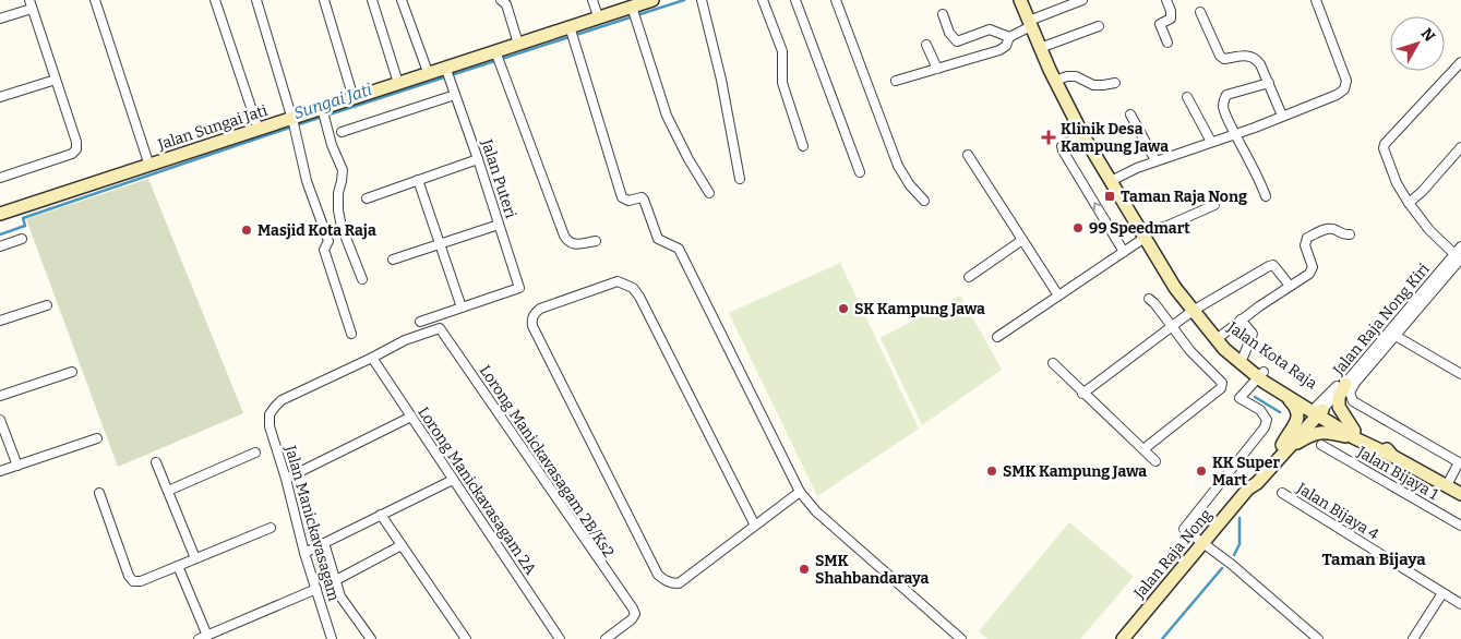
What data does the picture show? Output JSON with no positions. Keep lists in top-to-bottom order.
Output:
{
  "streets": {
    "main road": ["Jalan Sungai Jati", "Jalan Kota Raja", "Jalan Raja Nong"],
    "street": [
      "Jalan Puteri",
      "Jalan Raja Nong Kiri",
      "Lorong Manickavasagam 2B/Ks2",
      "Jalan Bijaya 1",
      "Lorong Manickavasagam 2A",
      "Jalan Bijaya 4",
      "Jalan Manickavasagam"
    ]
  },
  "crossings": [
    ["Jalan Sungai Jati", "Jalan Puteri"],
    ["Jalan Raja Nong Kiri", "Jalan Kota Raja"],
    ["Jalan Raja Nong Kiri", "Jalan Raja Nong"],
    ["Jalan Kota Raja", "Jalan Raja Nong"],
    ["Lorong Manickavasagam 2B/Ks2", "Lorong Manickavasagam 2A"],
    ["Lorong Manickavasagam 2B/Ks2", "Jalan Manickavasagam"],
    ["Lorong Manickavasagam 2A", "Jalan Manickavasagam"]
  ],
  "districts": ["Taman Bijaya"],
  "water": ["Sungai Jati"],
  "places": {
    "health": ["Klinik Desa Kampung Jawa"],
    "transit": ["Taman Raja Nong"],
    "other": [
      "99 Speedmart",
      "Masjid Kota Raja",
      "SK Kampung Jawa",
      "SMK Kampung Jawa",
      "KK Super Mart",
      "SMK Shahbandaraya"
    ]
  },
  "north": "top right"
}
